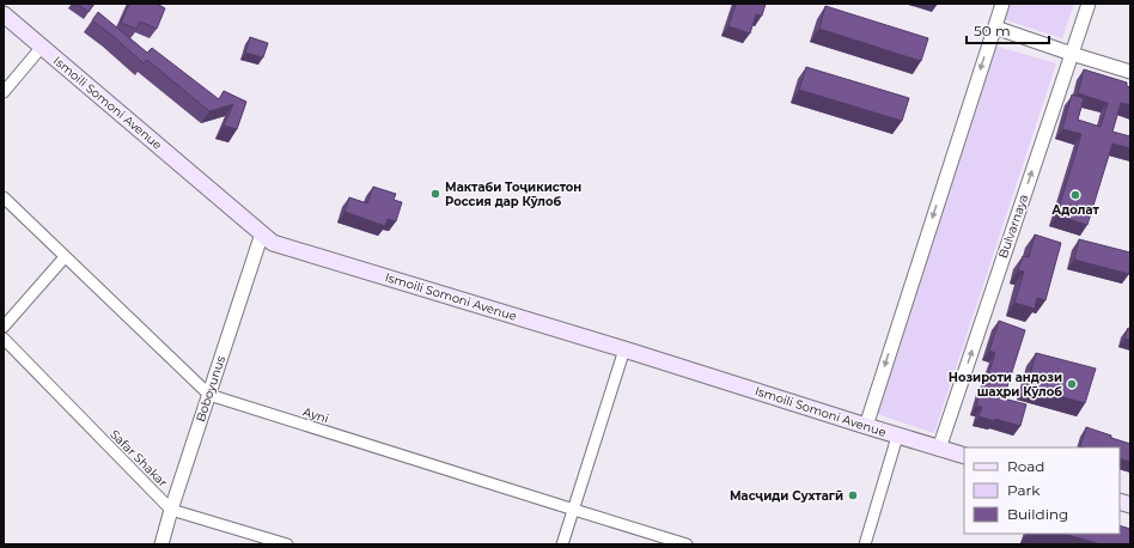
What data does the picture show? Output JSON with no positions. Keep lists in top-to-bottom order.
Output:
{
  "streets": {
    "main road": ["Ismoili Somoni Avenue"],
    "street": [
      "Bulvarnaya",
      "Boboyunus",
      "Ayni",
      "Safar Shakar"
    ]
  },
  "crossings": [
    ["Ismoili Somoni Avenue", "Bulvarnaya"],
    ["Ismoili Somoni Avenue", "Boboyunus"],
    ["Boboyunus", "Ayni"],
    ["Boboyunus", "Safar Shakar"]
  ],
  "places": [
    "Мактаби Тоҷикистон Россия дар Кӯлоб",
    "Адолат",
    "Нозироти андози шаҳри Кӯлоб",
    "Масҷиди Сухтагӣ"
  ],
  "legend": ["Road", "Park", "Building"],
  "scale_bar": "50 m"
}
